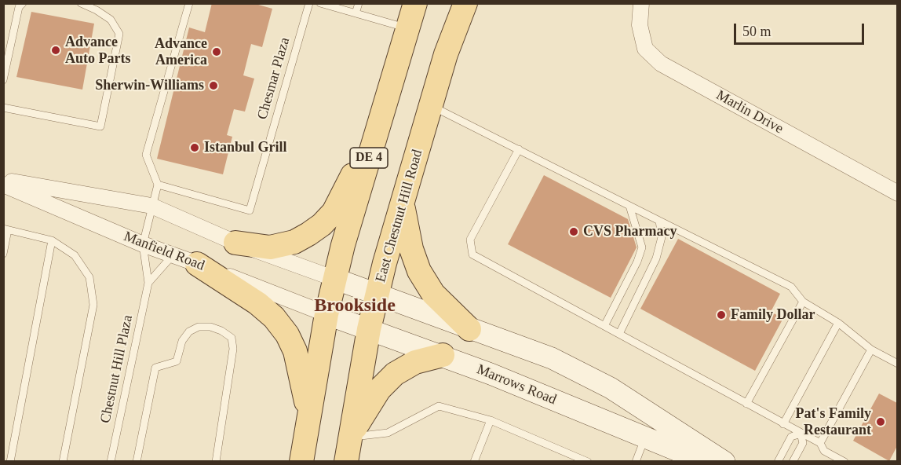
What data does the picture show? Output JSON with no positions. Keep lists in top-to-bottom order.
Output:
{
  "streets": {
    "main road": ["DE 4", "East Chestnut Hill Road"],
    "street": ["Marlin Drive", "Manfield Road", "Marrows Road"],
    "lane": ["Chesmar Plaza", "Chestnut Hill Plaza"]
  },
  "crossings": [
    ["DE 4", "Manfield Road"],
    ["DE 4", "Marrows Road"],
    ["East Chestnut Hill Road", "Marrows Road"],
    ["Manfield Road", "Marrows Road"]
  ],
  "districts": ["Brookside"],
  "places": [
    "Advance Auto Parts",
    "Advance America",
    "Sherwin-Williams",
    "Istanbul Grill",
    "CVS Pharmacy",
    "Family Dollar",
    "Pat's Family Restaurant"
  ],
  "scale_bar": "50 m"
}
